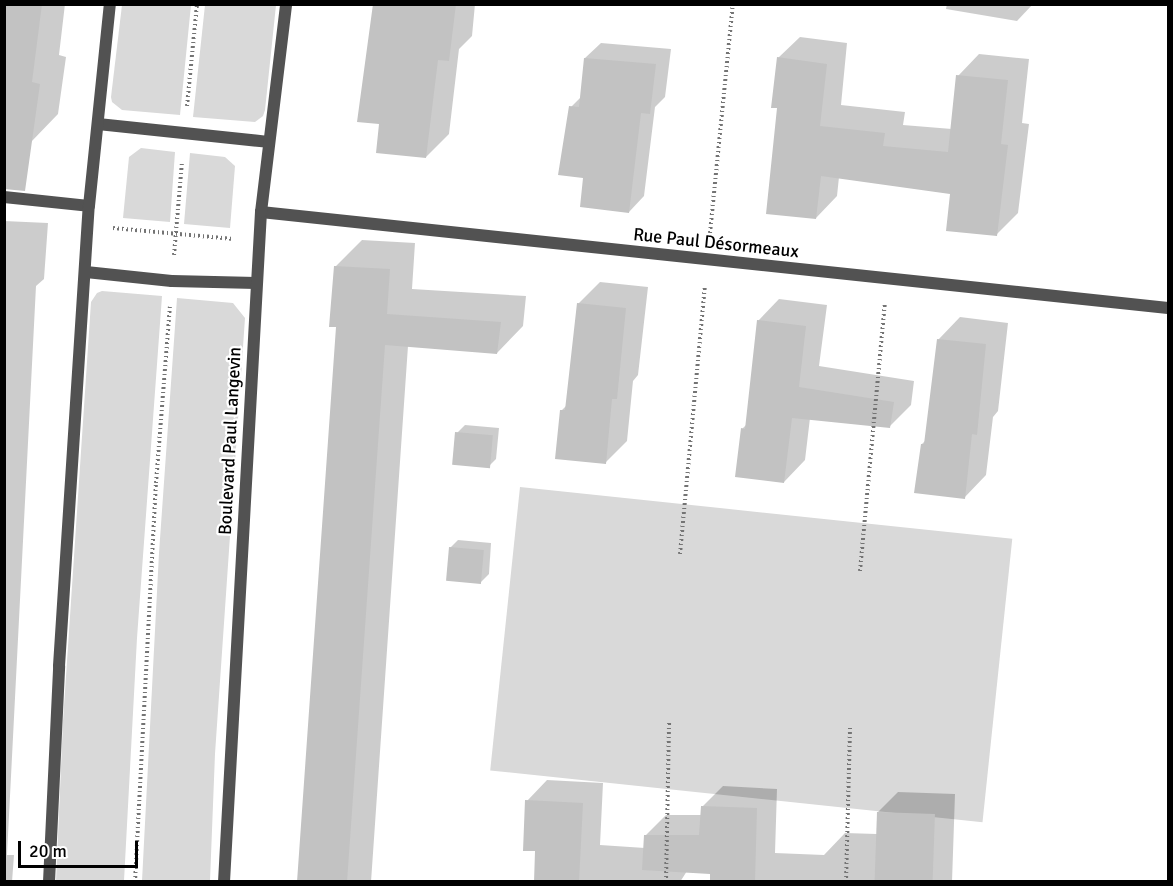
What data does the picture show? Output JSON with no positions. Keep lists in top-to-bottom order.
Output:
{
  "streets": {
    "street": ["Rue Paul Désormeaux", "Boulevard Paul Langevin"]
  },
  "crossings": [
    ["Rue Paul Désormeaux", "Boulevard Paul Langevin"]
  ],
  "scale_bar": "20 m"
}
